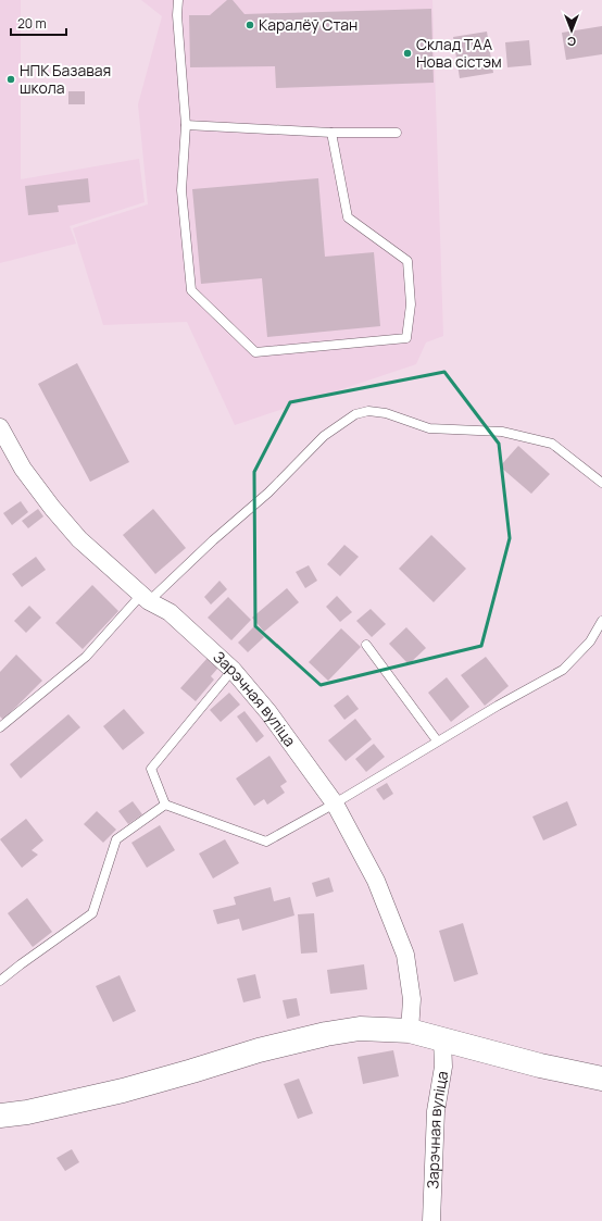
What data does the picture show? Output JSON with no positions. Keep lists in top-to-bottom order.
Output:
{
  "streets": {
    "street": ["Зарэчная вуліца"]
  },
  "places": ["Каралёў Стан", "Склад ТАА Нова сістэм", "НПК Базавая школа"],
  "scale_bar": "20 m",
  "north": "bottom"
}
